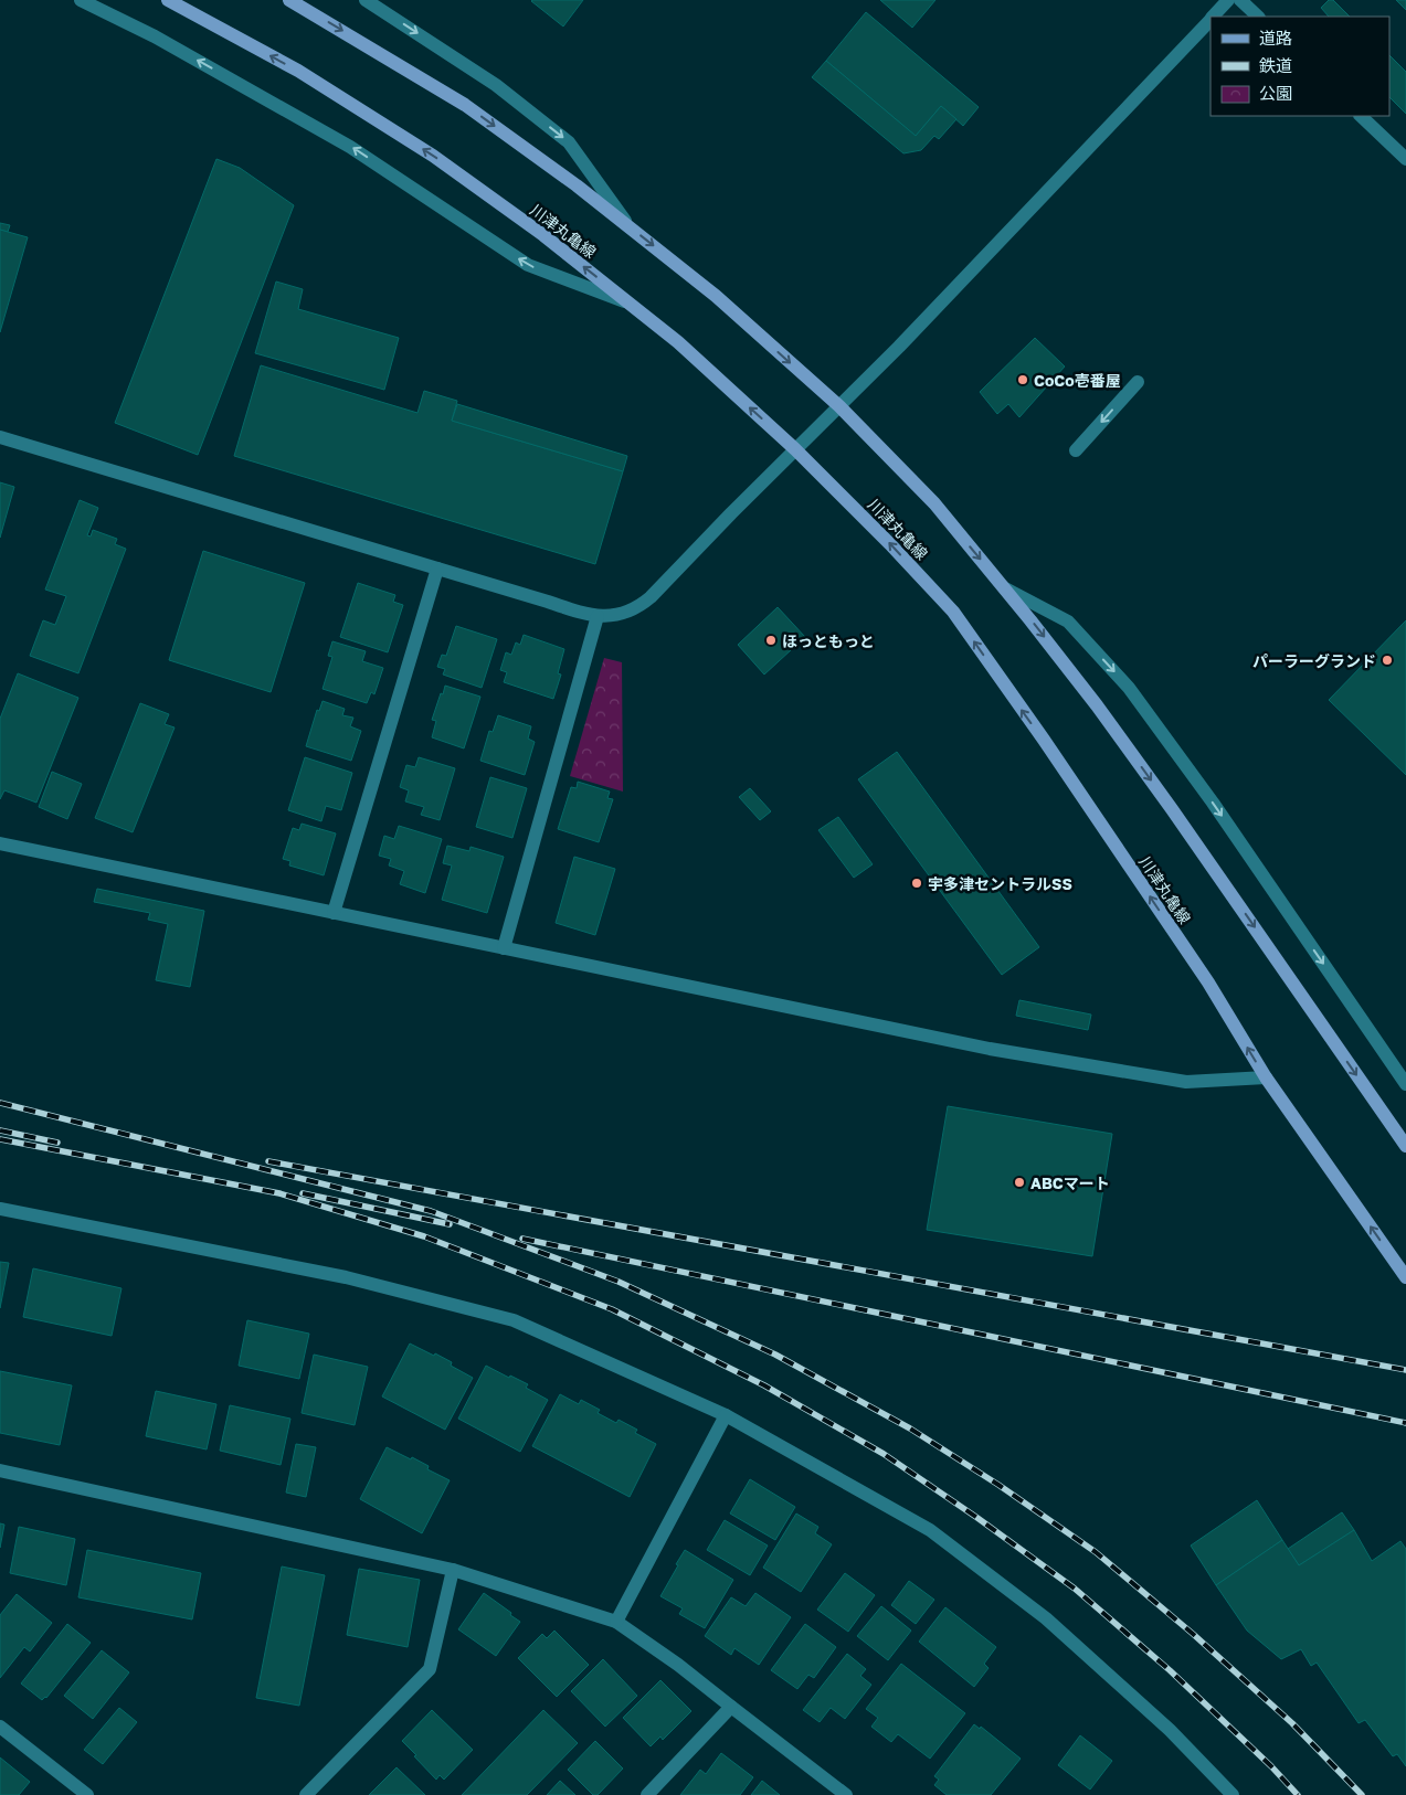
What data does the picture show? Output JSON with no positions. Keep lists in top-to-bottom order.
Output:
{
  "streets": {
    "main road": ["川津丸亀線"]
  },
  "places": [
    "CoCo壱番屋",
    "ほっともっと",
    "パーラーグランド",
    "宇多津セントラルSS",
    "ABCマート"
  ],
  "legend": ["道路", "鉄道", "公園"]
}
